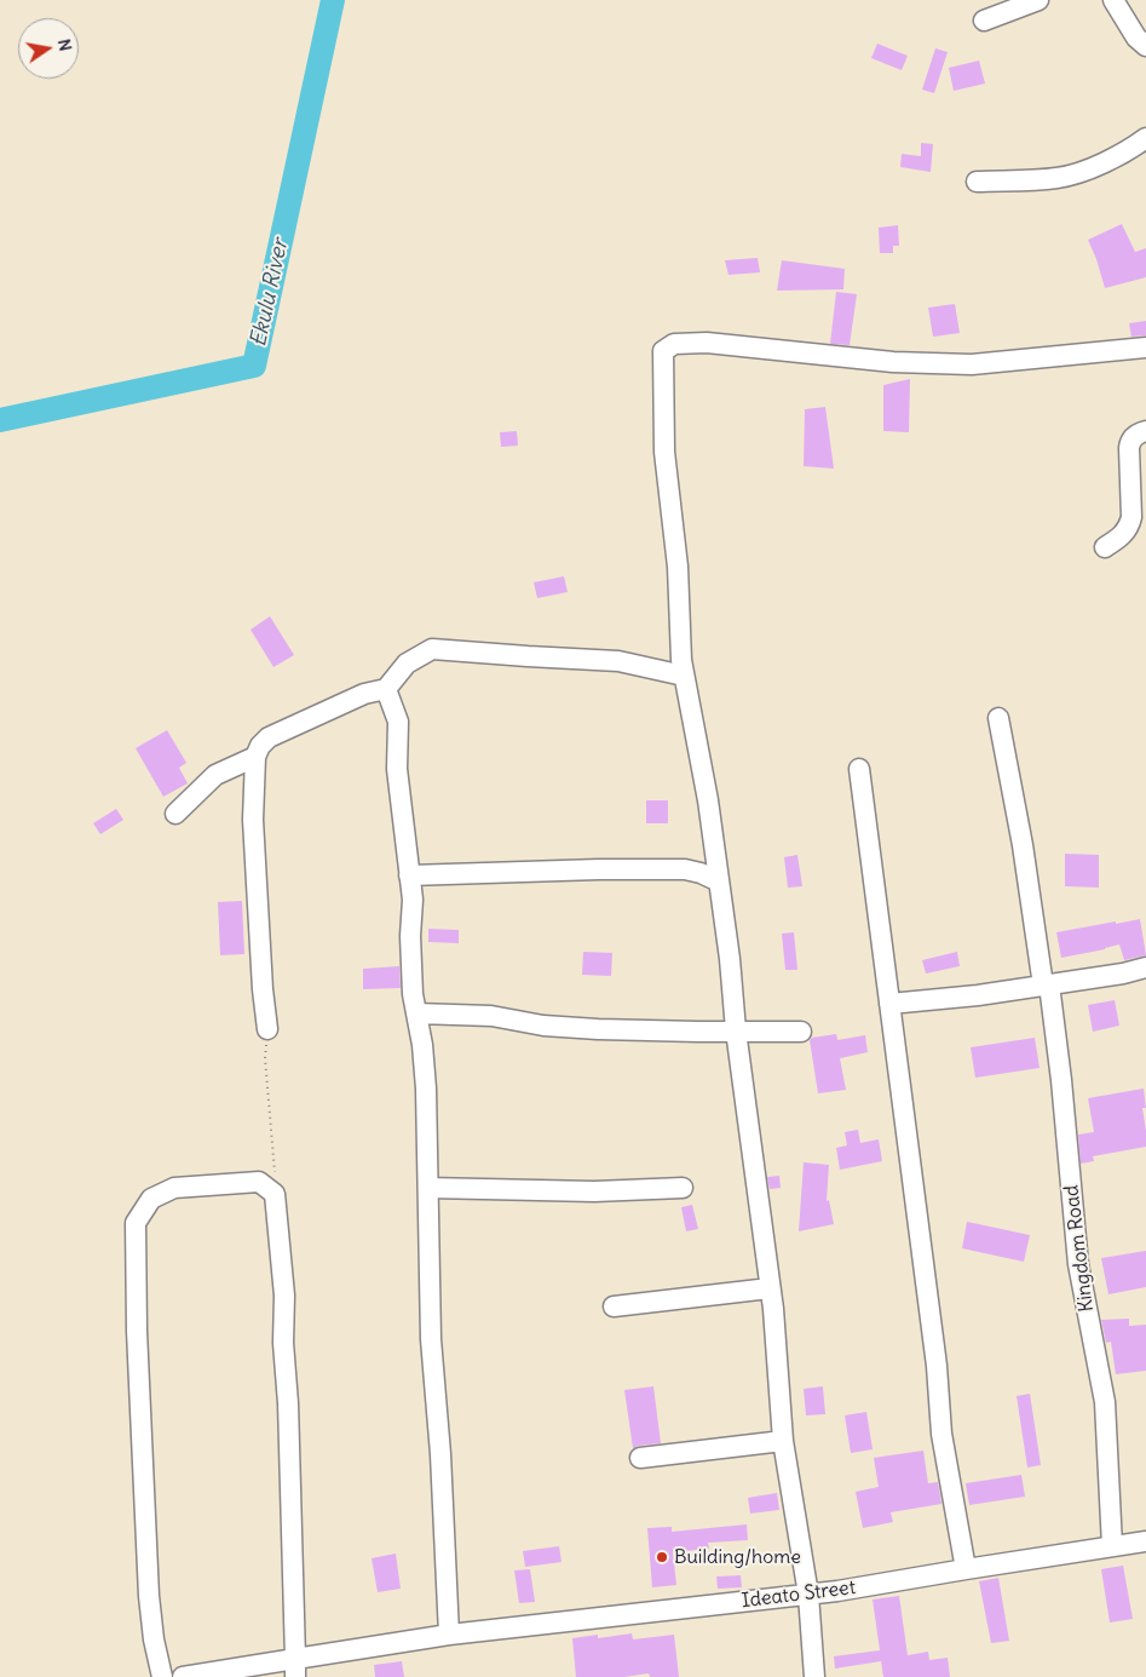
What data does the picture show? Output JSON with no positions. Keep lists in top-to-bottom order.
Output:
{
  "streets": {
    "street": ["Kingdom Road", "Ideato Street"]
  },
  "crossings": [
    ["Kingdom Road", "Ideato Street"]
  ],
  "water": ["Ekulu River"],
  "places": ["Building/home"],
  "north": "right"
}
